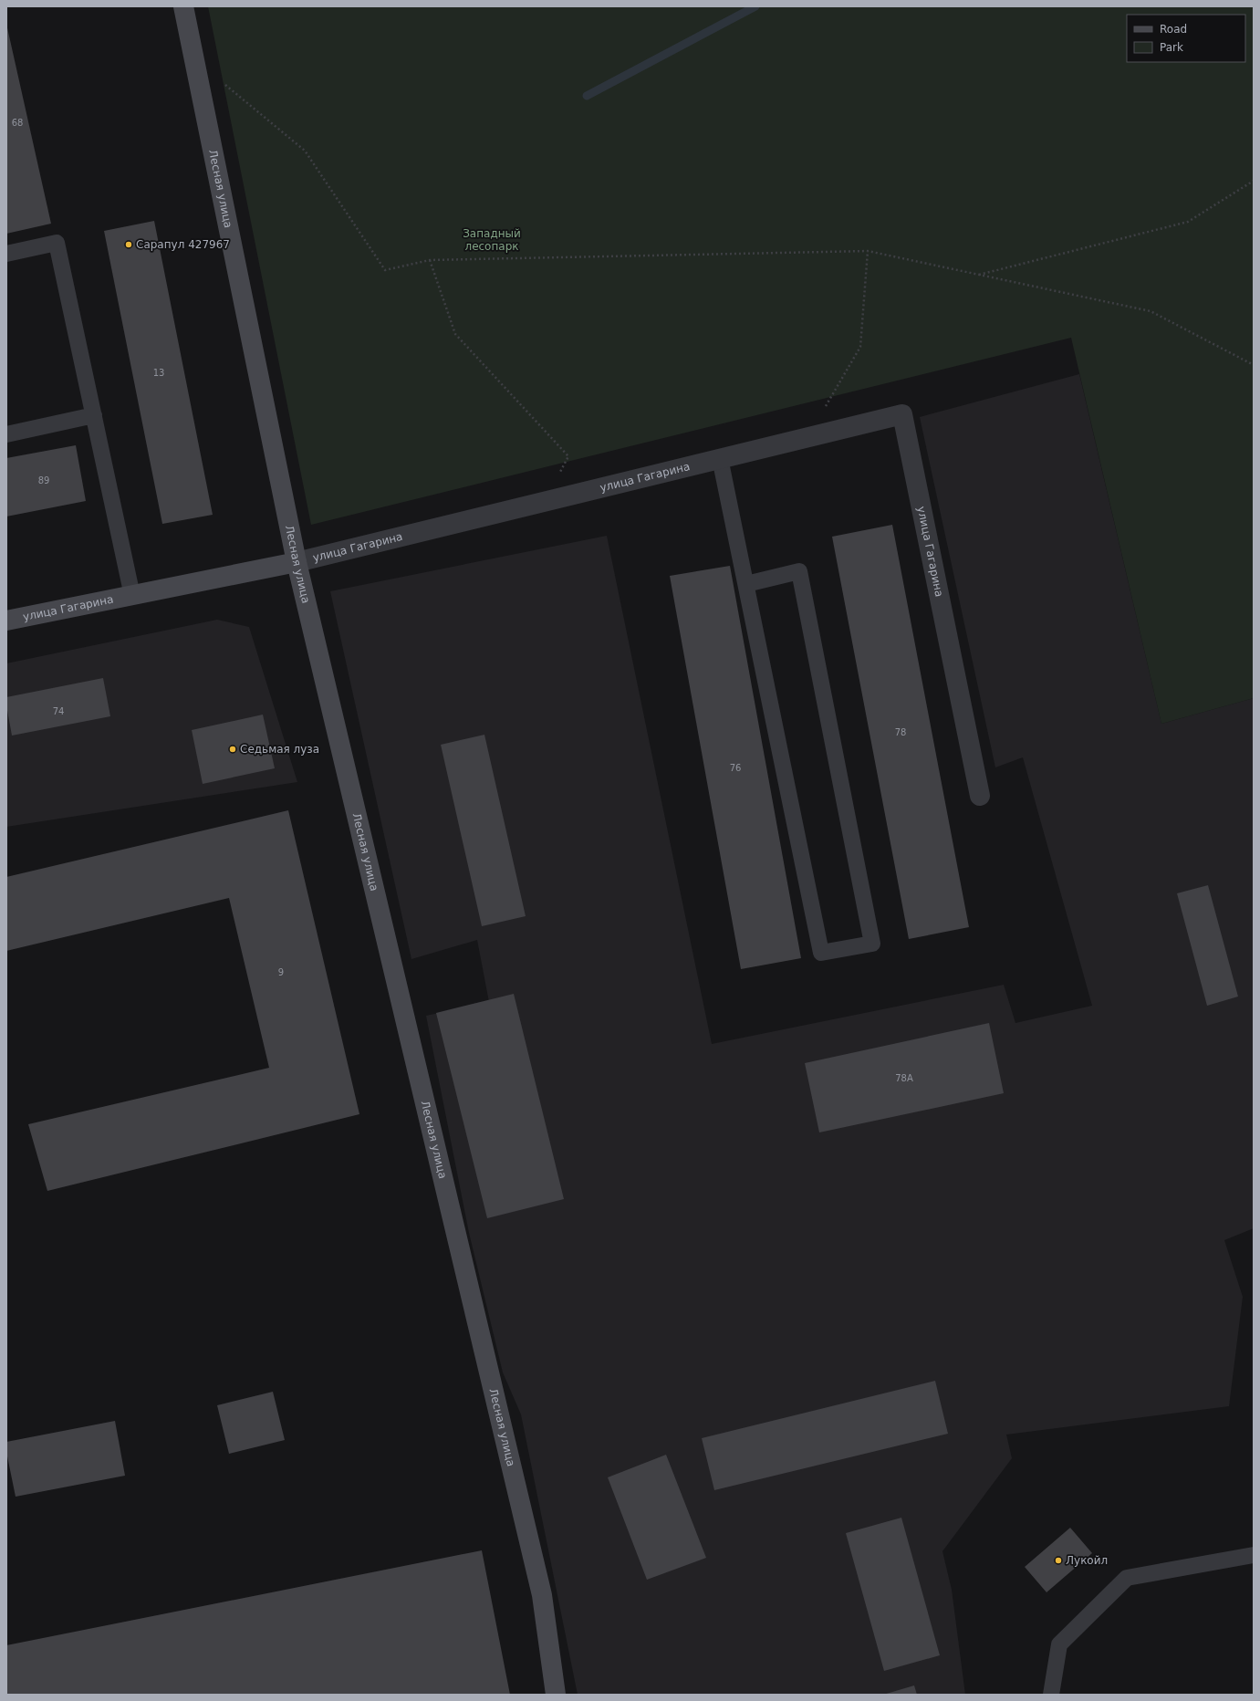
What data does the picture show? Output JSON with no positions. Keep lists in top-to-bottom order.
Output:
{
  "streets": {
    "street": ["Лесная улица", "улица Гагарина"]
  },
  "crossings": [
    ["Лесная улица", "улица Гагарина"]
  ],
  "parks": ["Западный лесопарк"],
  "places": ["Сарапул 427967", "Седьмая луза", "Лукойл"],
  "house_numbers": [
    "68",
    "13",
    "89",
    "74",
    "78",
    "76",
    "9",
    "78А"
  ],
  "legend": ["Road", "Park"]
}
